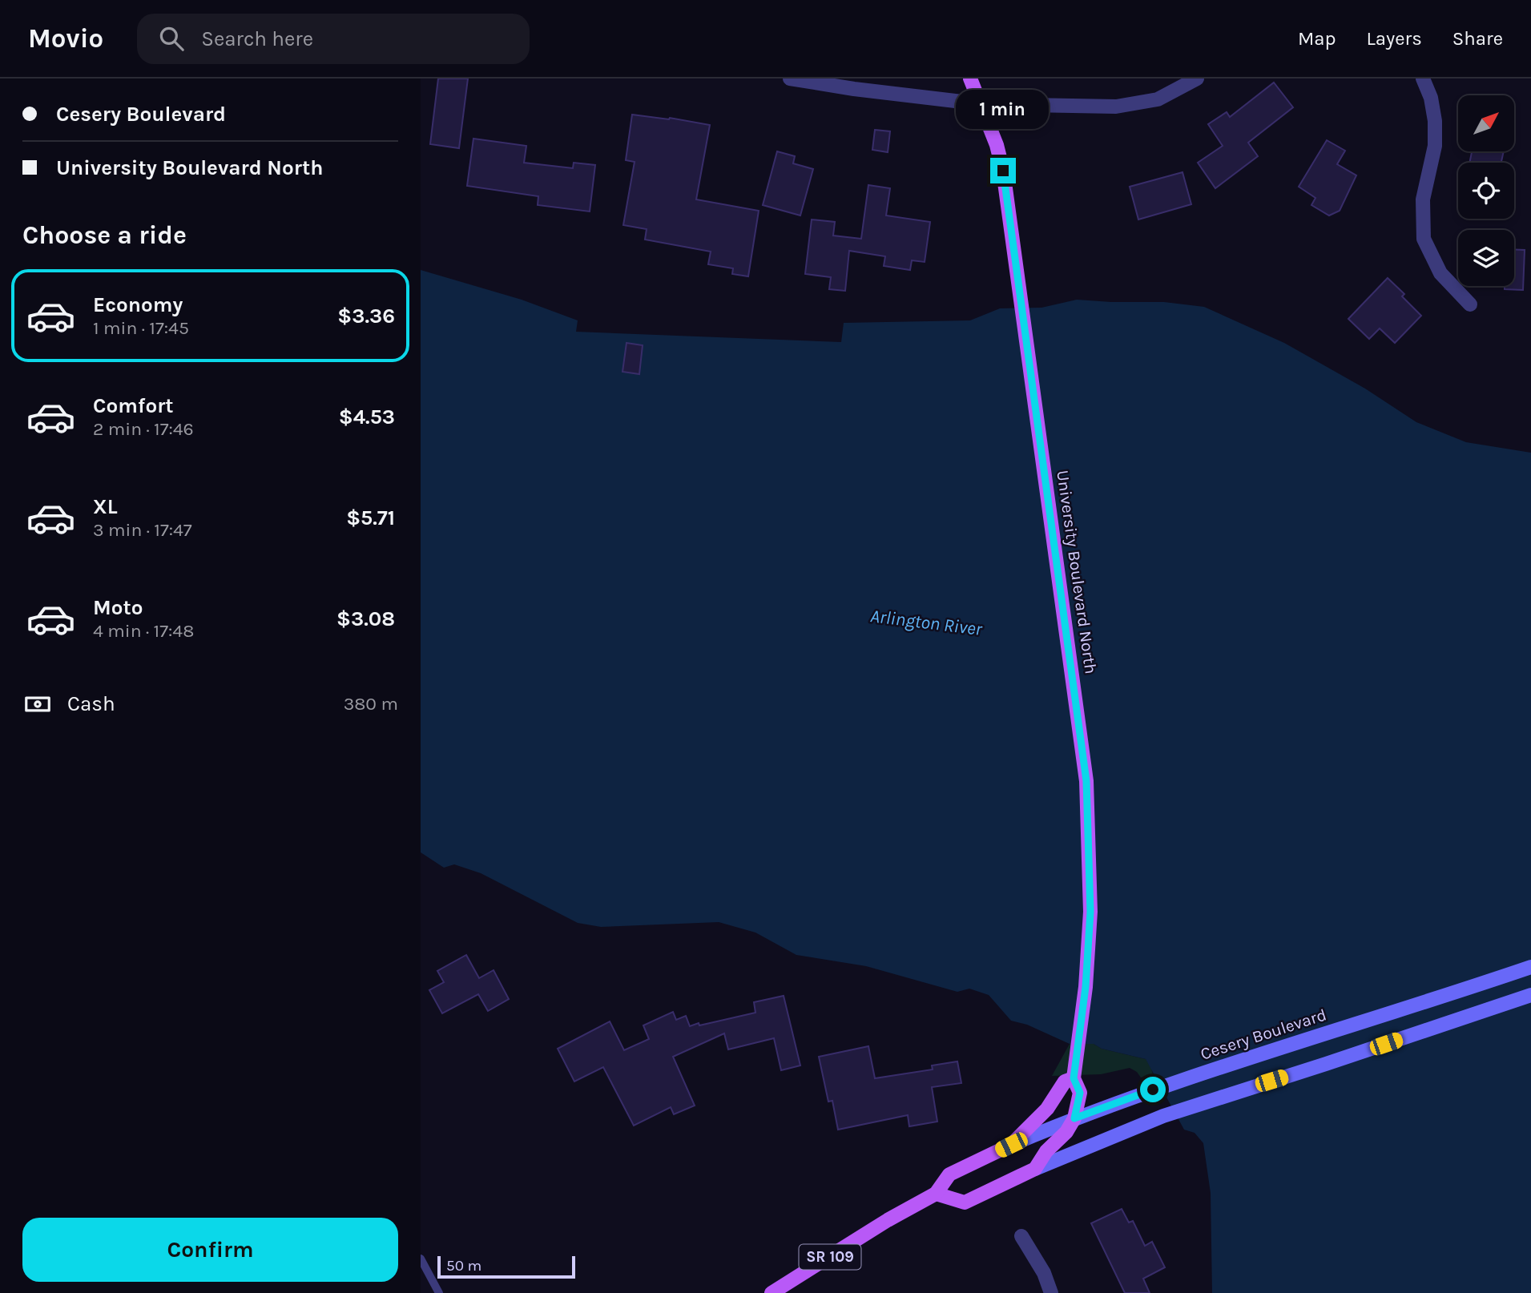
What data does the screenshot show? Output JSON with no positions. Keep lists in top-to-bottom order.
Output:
{
  "streets": {
    "main road": ["University Boulevard North", "Cesery Boulevard", "SR 109"]
  },
  "crossings": [
    ["University Boulevard North", "Cesery Boulevard"],
    ["University Boulevard North", "SR 109"],
    ["Cesery Boulevard", "SR 109"]
  ],
  "water": ["Arlington River"],
  "scale_bar": "50 m",
  "north": "top right",
  "page": {
    "header": "Movio",
    "search": "Search here",
    "nav": ["Map", "Layers", "Share"],
    "banner": ["Cesery Boulevard", "University Boulevard North"],
    "bubble": "1 min",
    "heading": "Choose a ride",
    "list": [
      {
        "name": "Economy",
        "note": "1 min · 17:45",
        "value": "$3.36"
      },
      {
        "name": "Comfort",
        "note": "2 min · 17:46",
        "value": "$4.53"
      },
      {
        "name": "XL",
        "note": "3 min · 17:47",
        "value": "$5.71"
      },
      {
        "name": "Moto",
        "note": "4 min · 17:48",
        "value": "$3.08"
      }
    ],
    "pay": ["Cash", "380 m"],
    "buttons": "Confirm",
    "scale": "50 m"
  }
}
